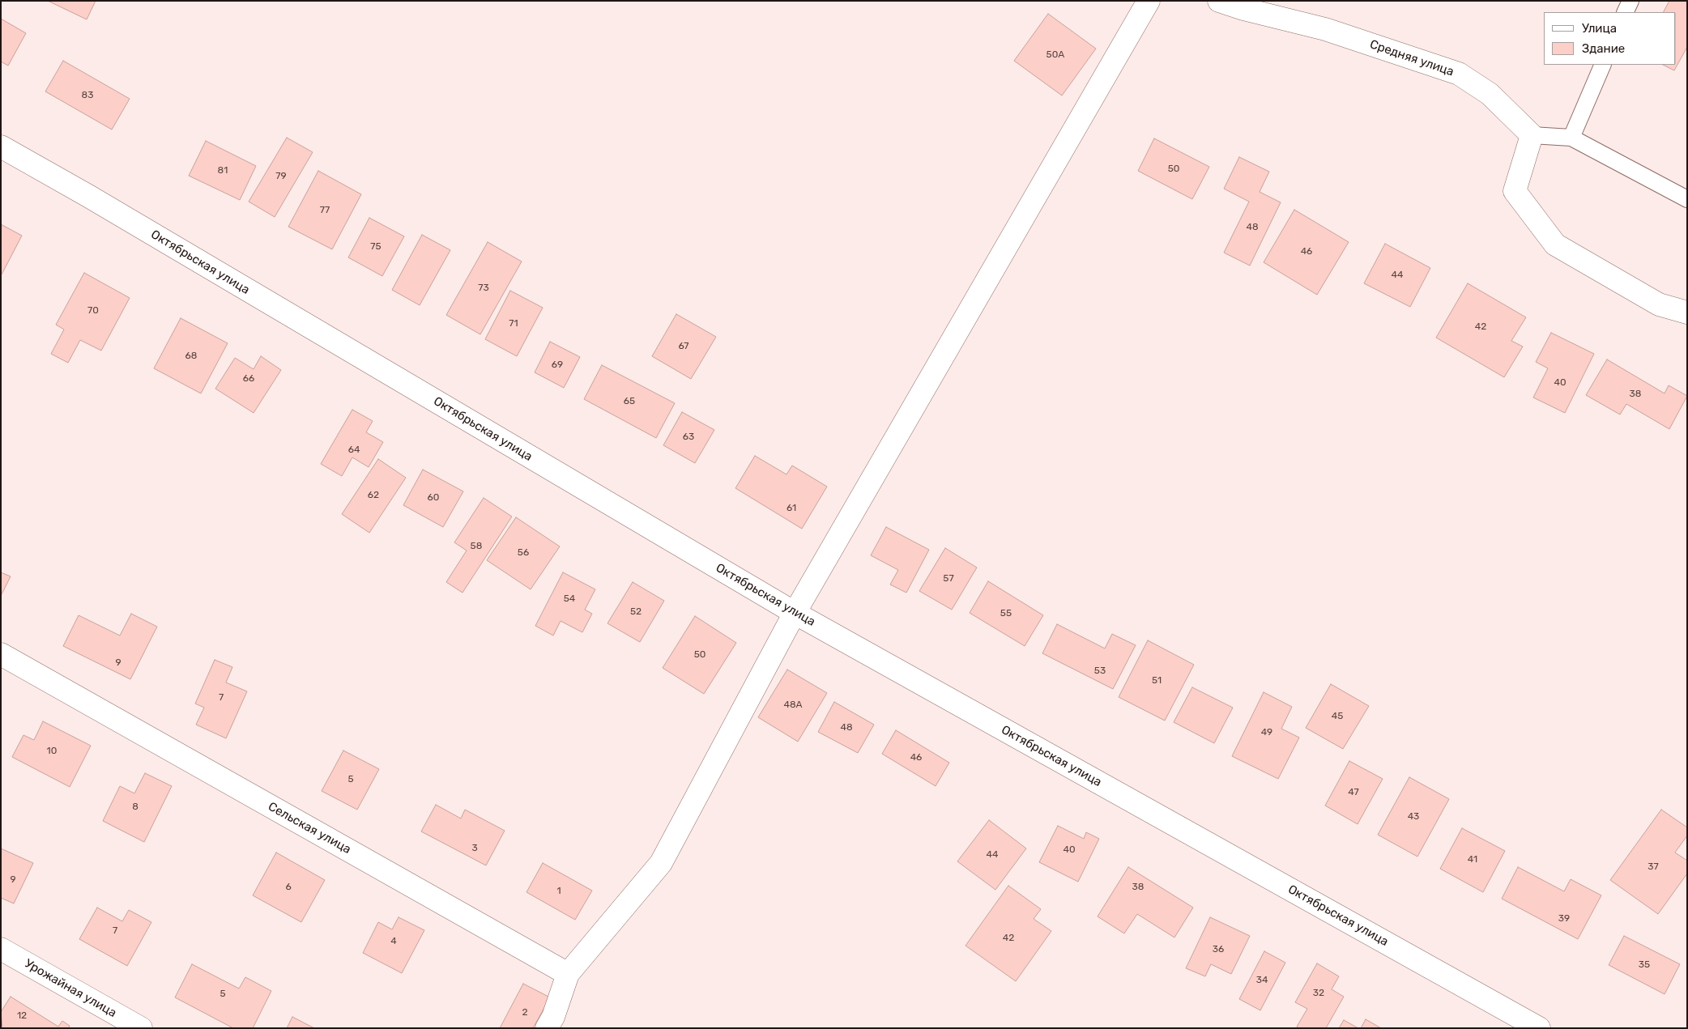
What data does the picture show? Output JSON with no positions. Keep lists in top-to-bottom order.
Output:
{
  "streets": {
    "street": [
      "Средняя улица",
      "Октябрьская улица",
      "Сельская улица",
      "Урожайная улица"
    ]
  },
  "house_numbers": [
    "50А",
    "83",
    "50",
    "81",
    "79",
    "77",
    "48",
    "75",
    "46",
    "44",
    "73",
    "70",
    "71",
    "42",
    "67",
    "68",
    "69",
    "66",
    "40",
    "38",
    "65",
    "63",
    "64",
    "62",
    "60",
    "61",
    "58",
    "56",
    "57",
    "54",
    "52",
    "55",
    "50",
    "9",
    "53",
    "51",
    "7",
    "48А",
    "45",
    "48",
    "49",
    "10",
    "46",
    "5",
    "47",
    "8",
    "43",
    "3",
    "40",
    "44",
    "41",
    "37",
    "9",
    "6",
    "38",
    "1",
    "39",
    "7",
    "42",
    "4",
    "36",
    "35",
    "34",
    "32",
    "5",
    "2",
    "12"
  ],
  "legend": ["Улица", "Здание"]
}
